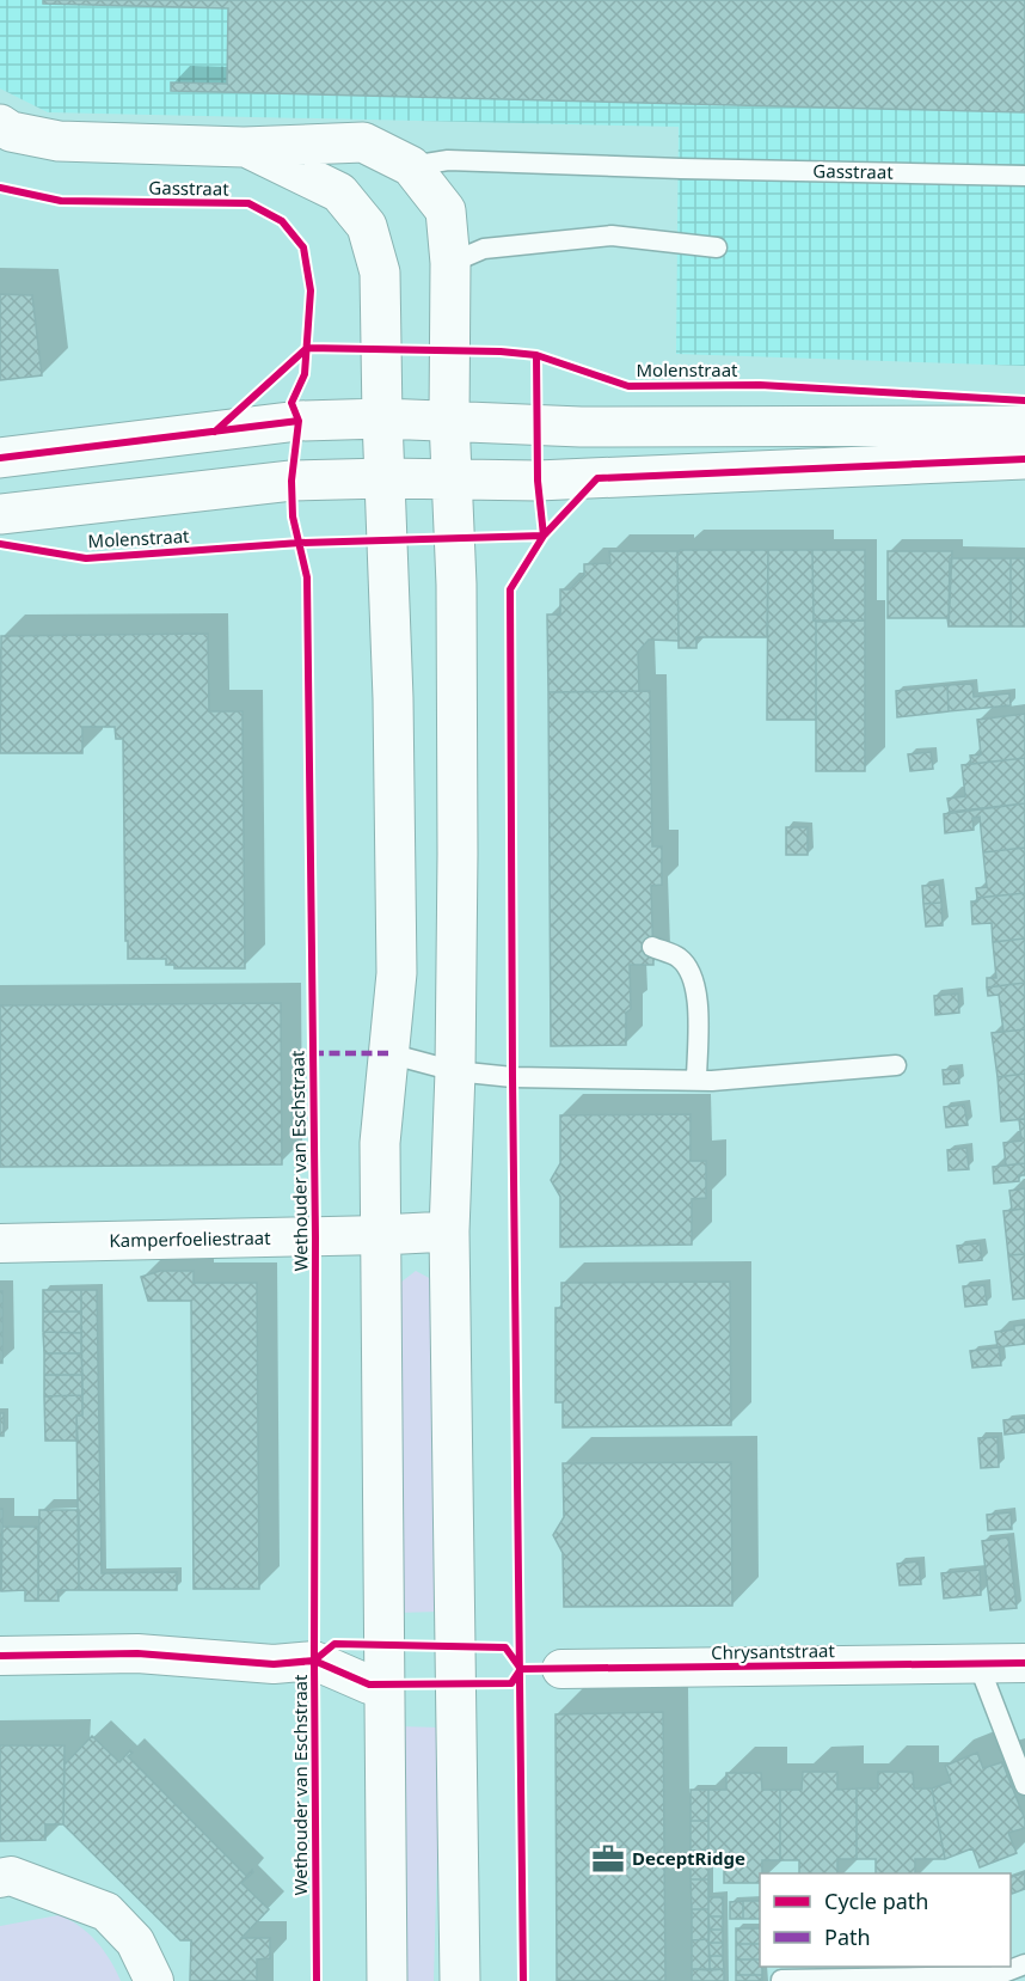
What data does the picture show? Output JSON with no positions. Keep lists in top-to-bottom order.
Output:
{
  "streets": {
    "street": ["Kamperfoeliestraat", "Chrysantstraat"],
    "lane": ["Gasstraat"],
    "cycle path": ["Molenstraat", "Wethouder van Eschstraat"]
  },
  "places": {
    "office": ["DeceptRidge"]
  },
  "legend": ["Cycle path", "Path"]
}
